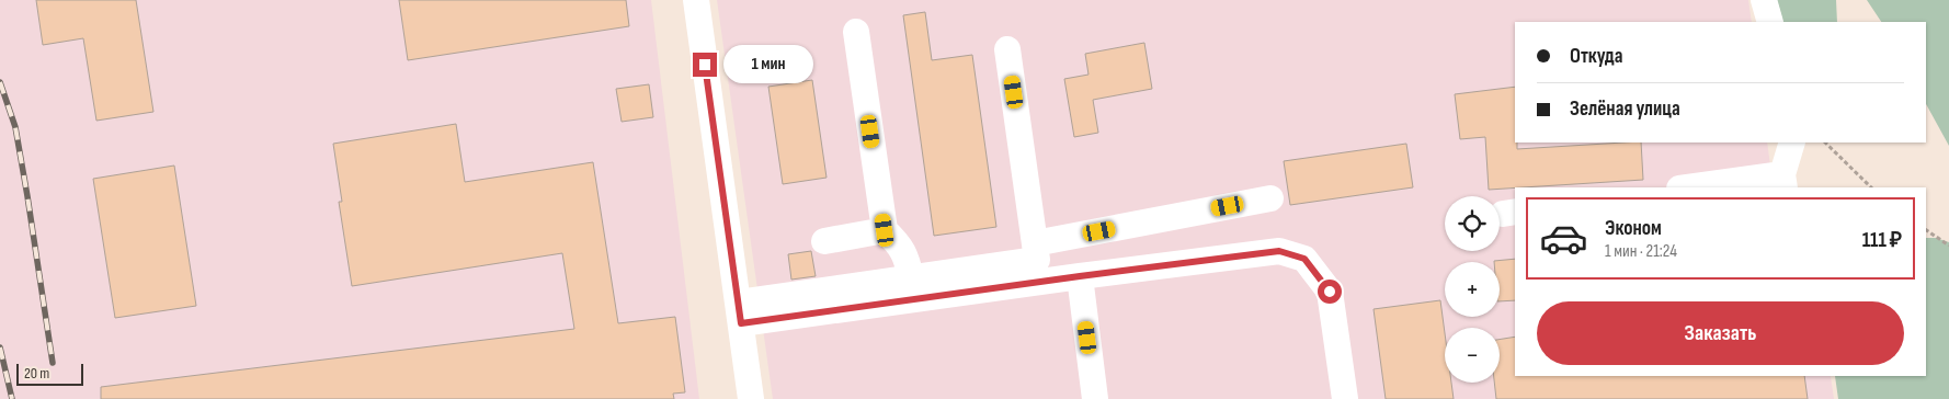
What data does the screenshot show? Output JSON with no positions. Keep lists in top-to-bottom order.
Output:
{
  "scale_bar": "20 m",
  "page": {
    "banner": ["Откуда", "Зелёная улица"],
    "bubble": "1 мин",
    "map_buttons": ["+", "−"],
    "list": [
      {
        "name": "Эконом",
        "note": "1 мин · 21:24",
        "value": "111 ₽"
      }
    ],
    "buttons": "Заказать",
    "scale": "20 m"
  }
}
